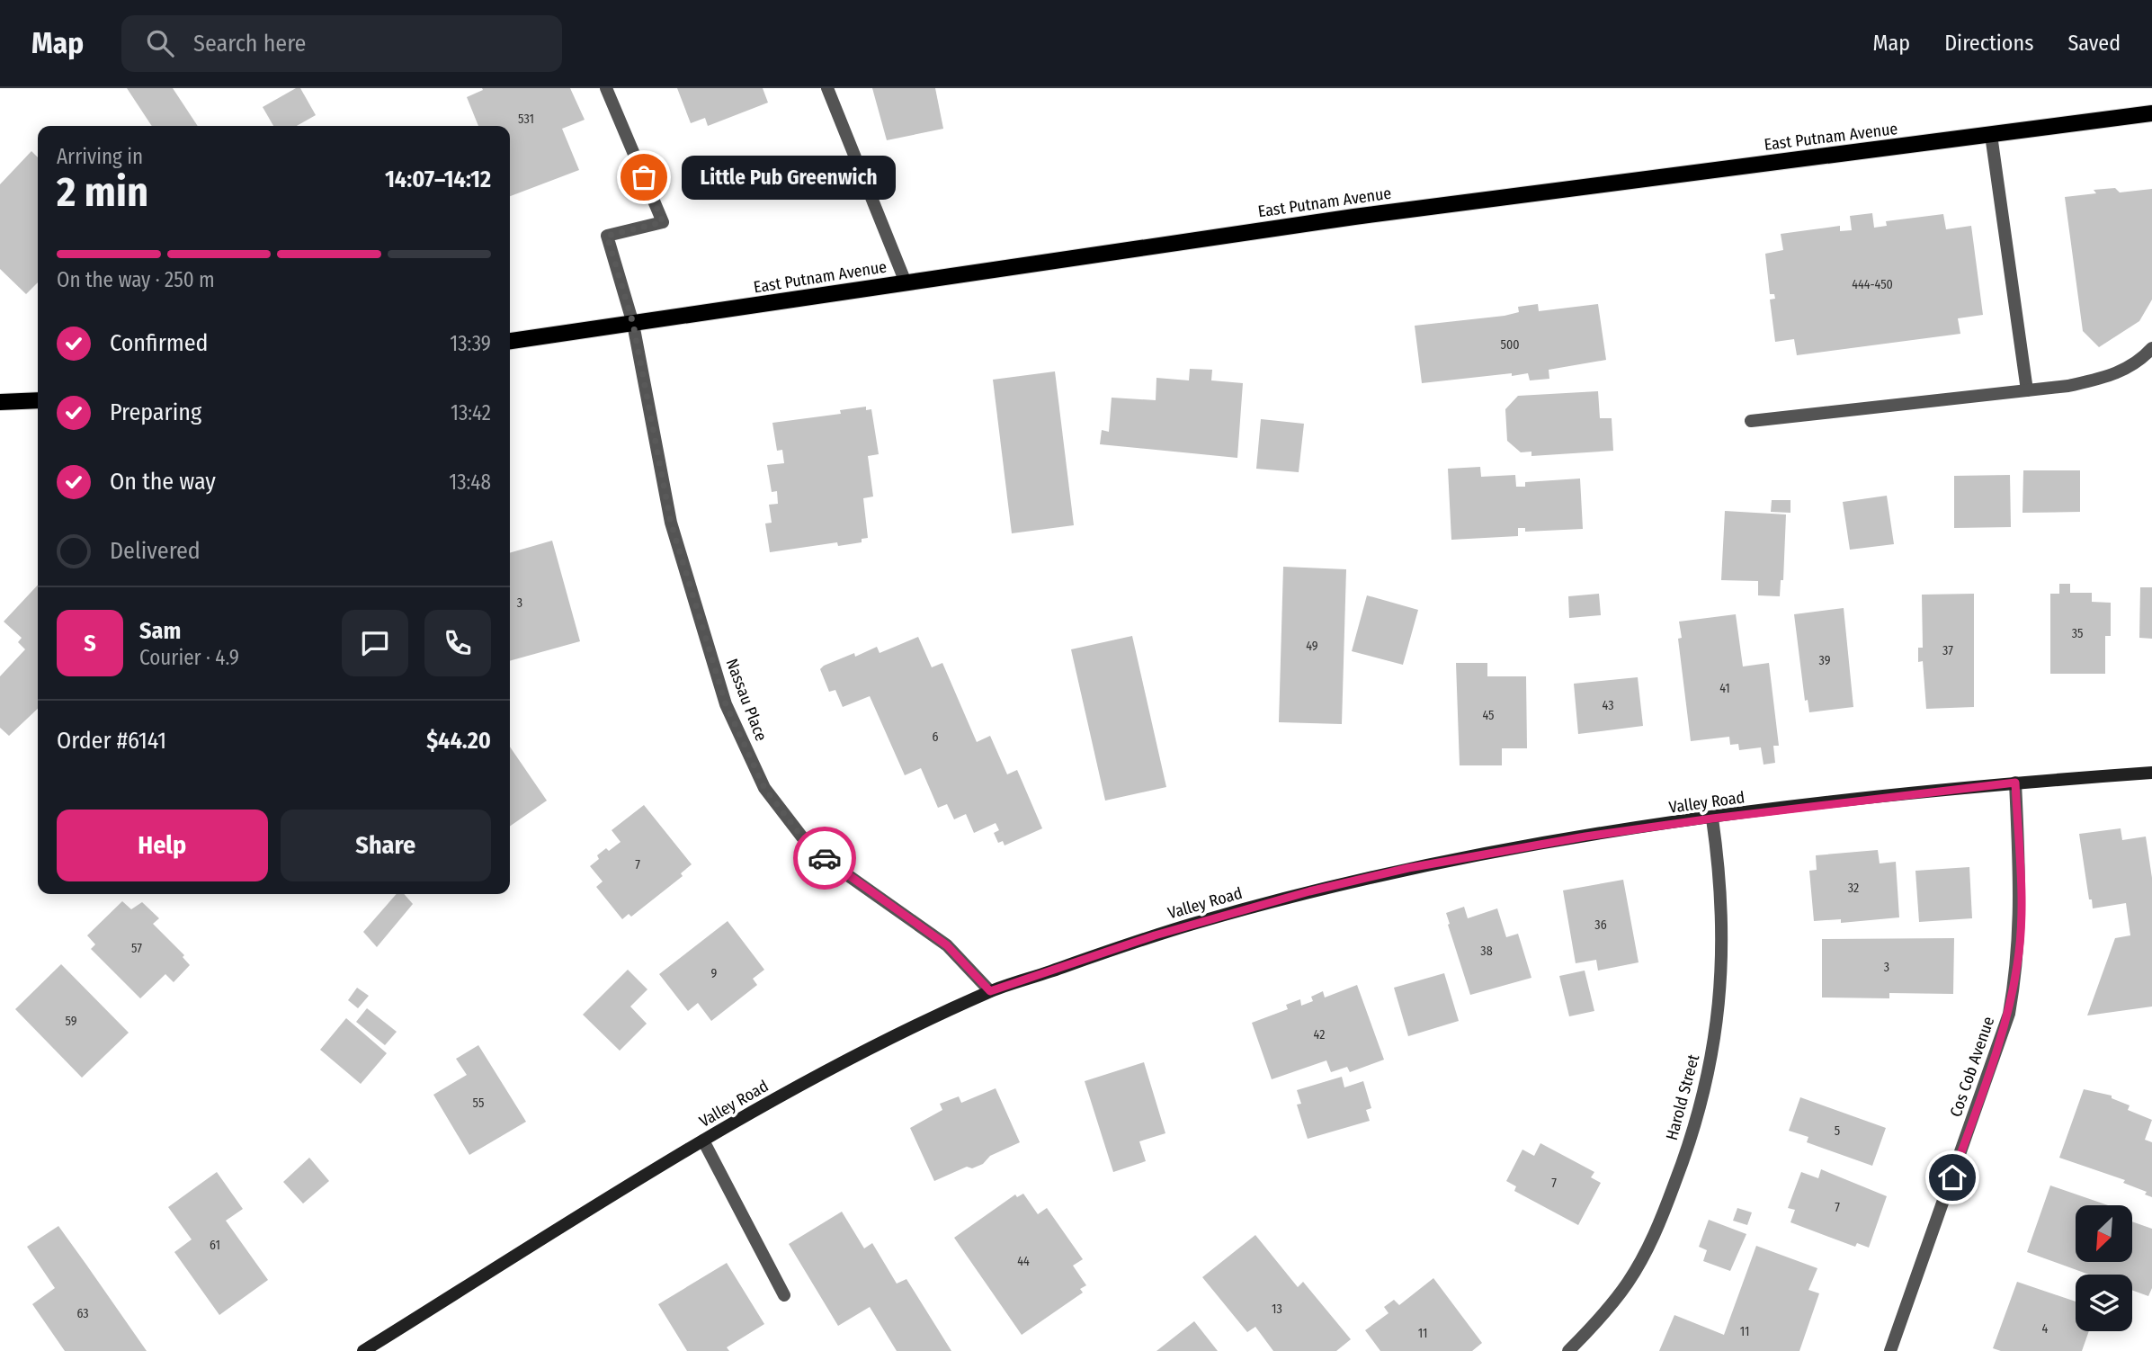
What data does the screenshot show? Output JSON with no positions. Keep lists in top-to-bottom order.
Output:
{
  "streets": {
    "main road": ["East Putnam Avenue", "Valley Road"],
    "street": ["Nassau Place", "Cos Cob Avenue", "Harold Street"]
  },
  "crossings": [
    ["East Putnam Avenue", "Nassau Place"],
    ["Nassau Place", "Valley Road"],
    ["Valley Road", "Cos Cob Avenue"],
    ["Valley Road", "Harold Street"]
  ],
  "places": ["Little Pub Greenwich"],
  "house_numbers": [
    "531",
    "444-450",
    "500",
    "3",
    "35",
    "49",
    "37",
    "39",
    "41",
    "43",
    "45",
    "6",
    "7",
    "32",
    "36",
    "57",
    "38",
    "3",
    "9",
    "59",
    "42",
    "55",
    "5",
    "7",
    "7",
    "61",
    "44",
    "13",
    "63",
    "4",
    "11",
    "11"
  ],
  "north": "bottom left",
  "page": {
    "header": "Map",
    "search": "Search here",
    "nav": ["Map", "Directions", "Saved"],
    "heading": ["2 min", "Arriving in", "14:07–14:12"],
    "panel": [
      "Sam",
      "Courier · 4.9",
      "Order #6141",
      "$44.20"
    ],
    "bubble": "Little Pub Greenwich",
    "bar": "On the way · 250 m",
    "list": [
      ["Confirmed", "13:39"],
      ["Preparing", "13:42"],
      ["On the way", "13:48"],
      "Delivered"
    ],
    "round": "S",
    "buttons": ["Help", "Share"]
  }
}
